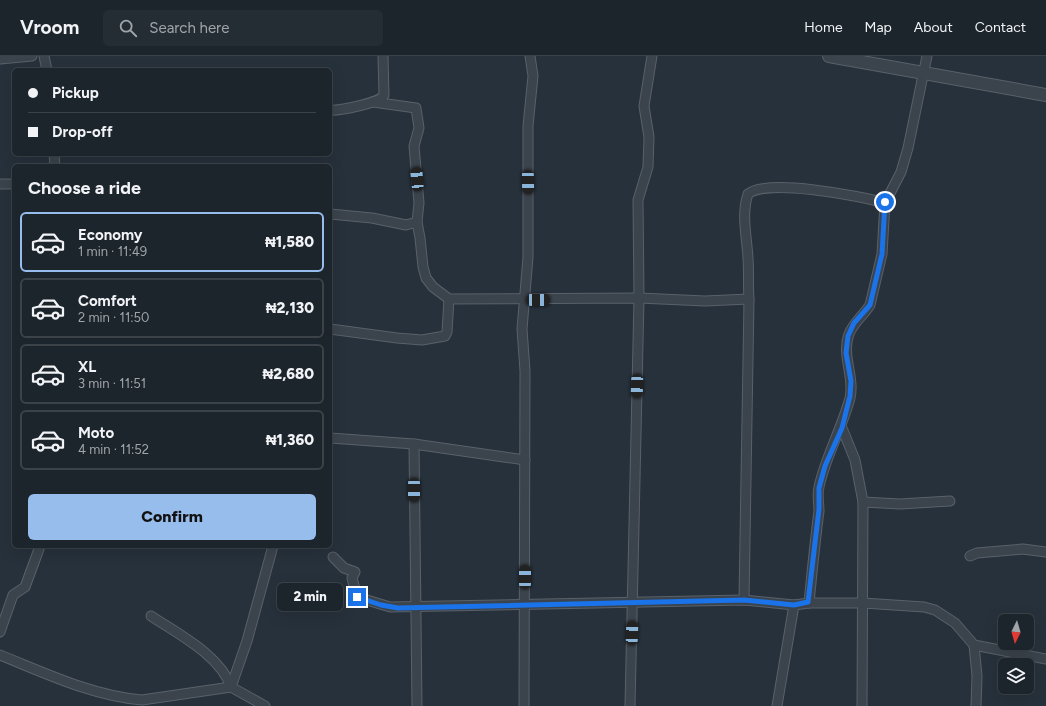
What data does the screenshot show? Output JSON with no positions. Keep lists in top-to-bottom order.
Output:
{
  "north": "bottom",
  "page": {
    "header": "Vroom",
    "search": "Search here",
    "nav": [
      "Home",
      "Map",
      "About",
      "Contact"
    ],
    "banner": ["Pickup", "Drop-off"],
    "heading": "Choose a ride",
    "list": [
      {
        "name": "Economy",
        "note": "1 min · 11:49",
        "value": "₦1,580"
      },
      {
        "name": "Comfort",
        "note": "2 min · 11:50",
        "value": "₦2,130"
      },
      {
        "name": "XL",
        "note": "3 min · 11:51",
        "value": "₦2,680"
      },
      {
        "name": "Moto",
        "note": "4 min · 11:52",
        "value": "₦1,360"
      }
    ],
    "buttons": "Confirm",
    "bubble": "2 min"
  }
}
